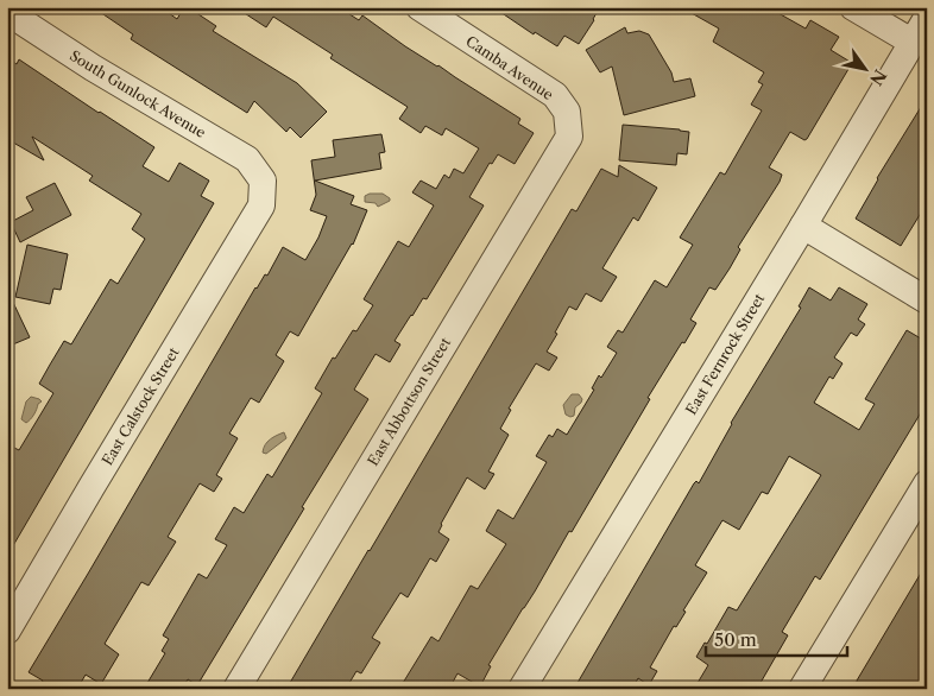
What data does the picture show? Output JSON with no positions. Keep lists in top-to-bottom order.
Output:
{
  "streets": {
    "street": [
      "Camba Avenue",
      "South Gunlock Avenue",
      "East Fernrock Street",
      "East Abbottson Street",
      "East Calstock Street"
    ]
  },
  "crossings": [
    ["Camba Avenue", "East Abbottson Street"],
    ["South Gunlock Avenue", "East Calstock Street"]
  ],
  "scale_bar": "50 m",
  "north": "bottom right"
}
